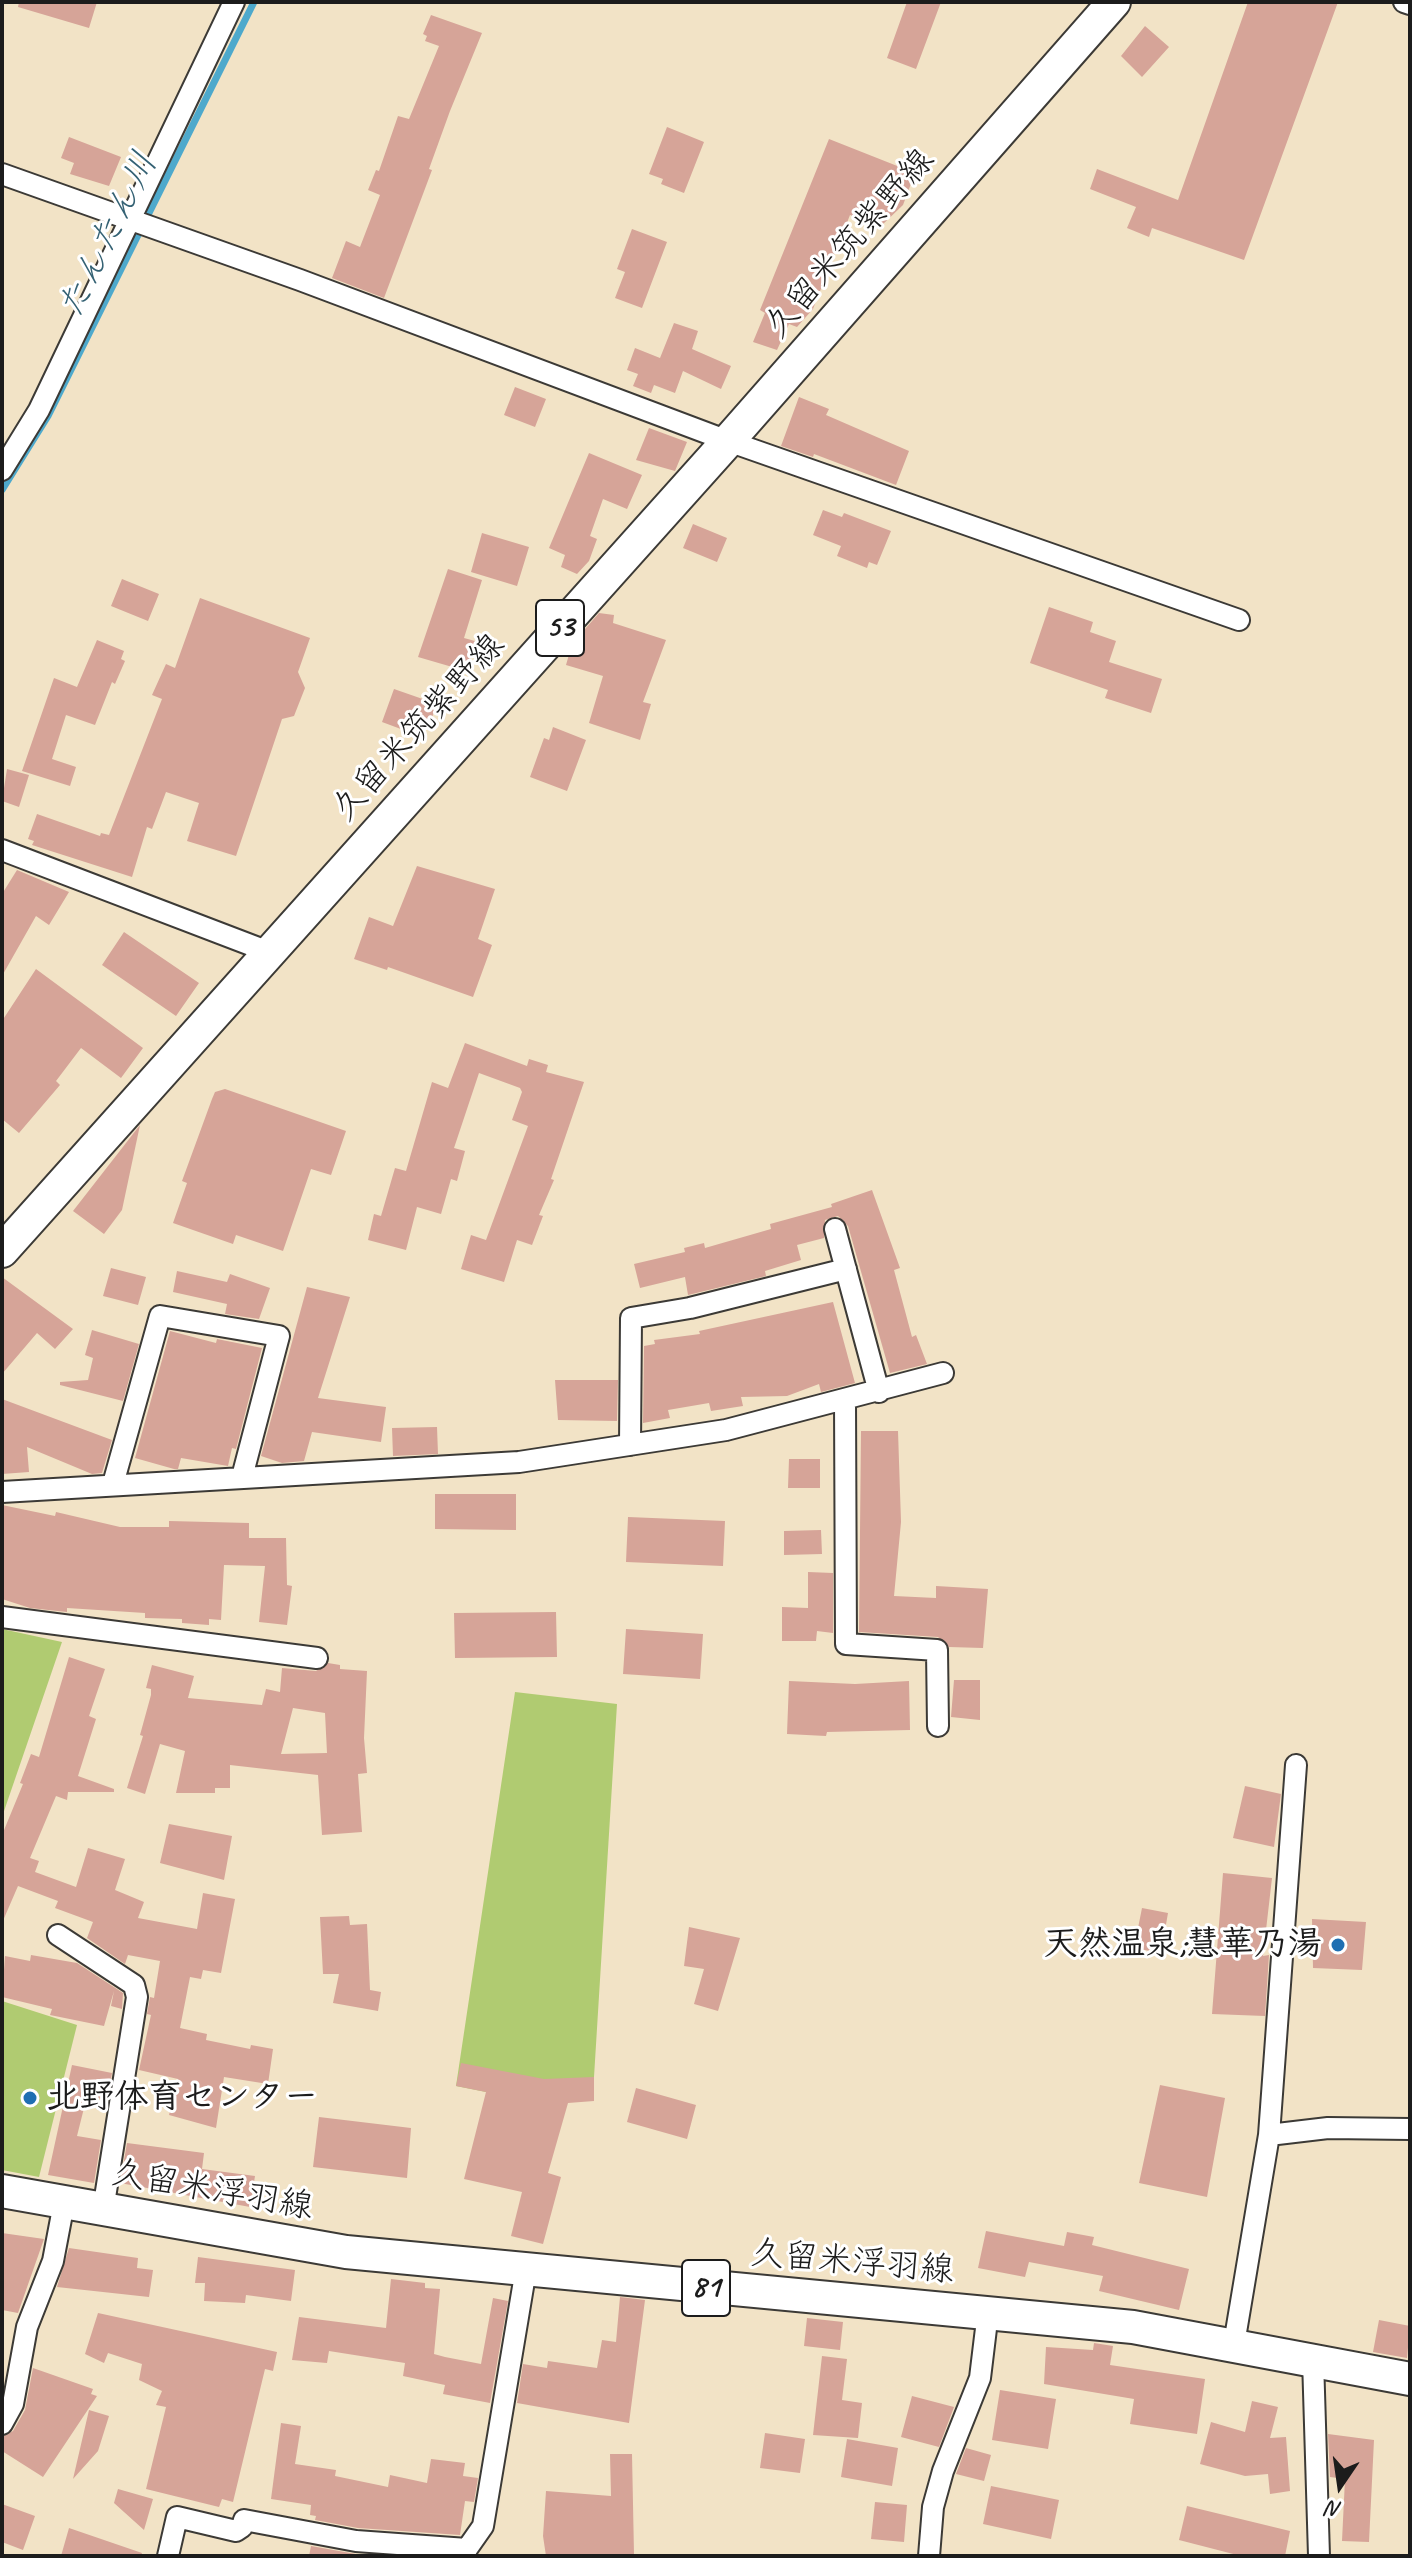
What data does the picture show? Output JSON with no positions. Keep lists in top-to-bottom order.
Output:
{
  "streets": {
    "main road": [
      "久留米筑紫野線",
      "53",
      "久留米浮羽線",
      "81"
    ]
  },
  "water": ["たんたん川"],
  "places": ["天然温泉;慧華乃湯", "北野体育センター"],
  "north": "bottom"
}
